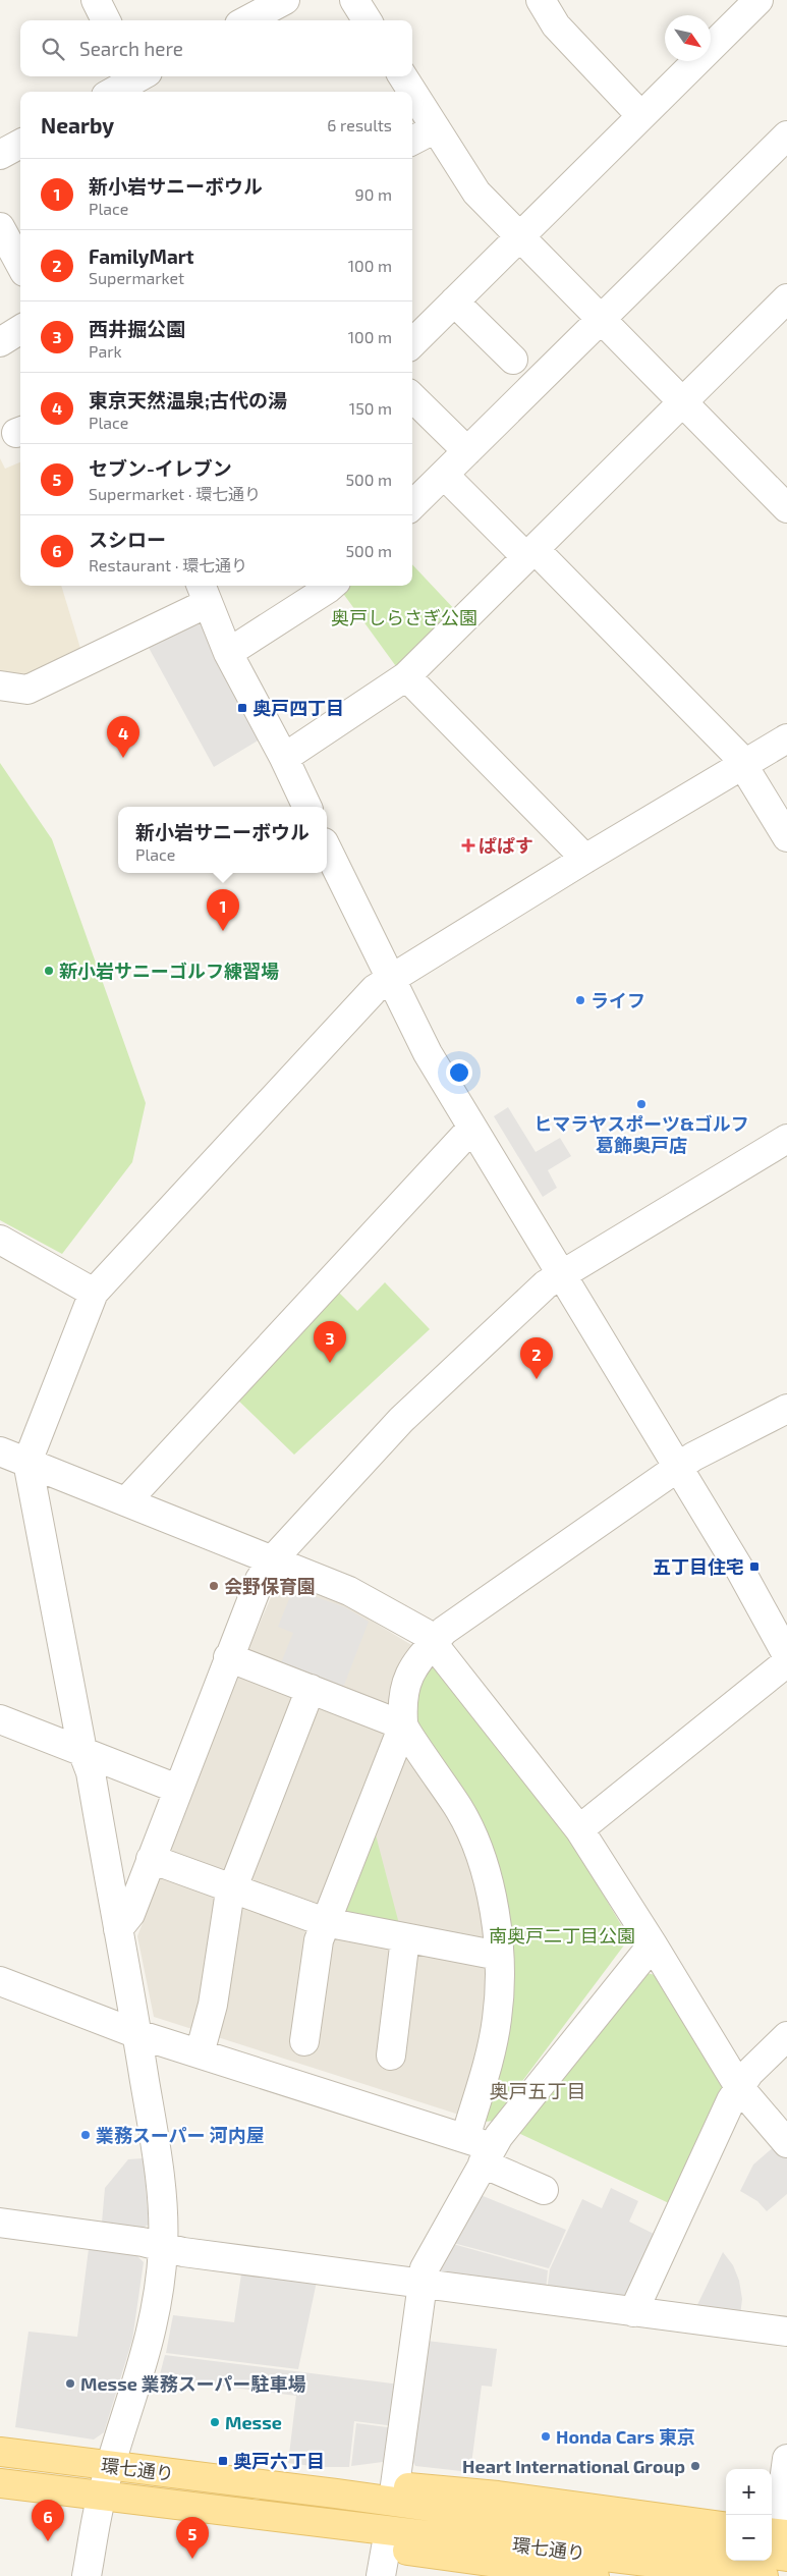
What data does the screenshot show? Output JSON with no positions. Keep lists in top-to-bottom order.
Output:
{
  "streets": {
    "main road": ["環七通り"]
  },
  "districts": ["奥戸五丁目"],
  "parks": ["奥戸しらさぎ公園", "南奥戸二丁目公園"],
  "places": {
    "transit": ["奥戸四丁目", "五丁目住宅", "奥戸六丁目"],
    "health": ["ぱぱす"],
    "other": [
      "新小岩サニーゴルフ練習場",
      "ライフ",
      "ヒマラヤスポーツ&ゴルフ 葛飾奥戸店",
      "会野保育園",
      "業務スーパー 河内屋",
      "Messe 業務スーパー駐車場",
      "Messe",
      "Honda Cars 東京",
      "Heart International Group"
    ]
  },
  "north": "bottom right",
  "page": {
    "search": "Search here",
    "heading": ["Nearby", "6 results"],
    "list": [
      {
        "mark": "1",
        "name": "新小岩サニーボウル",
        "note": "Place",
        "value": "90 m"
      },
      {
        "mark": "2",
        "name": "FamilyMart",
        "note": "Supermarket",
        "value": "100 m"
      },
      {
        "mark": "3",
        "name": "西井掘公園",
        "note": "Park",
        "value": "100 m"
      },
      {
        "mark": "4",
        "name": "東京天然温泉;古代の湯",
        "note": "Place",
        "value": "150 m"
      },
      {
        "mark": "5",
        "name": "セブン-イレブン",
        "note": "Supermarket · 環七通り",
        "value": "500 m"
      },
      {
        "mark": "6",
        "name": "スシロー",
        "note": "Restaurant · 環七通り",
        "value": "500 m"
      }
    ],
    "pins": [
      "4",
      "1",
      "3",
      "2",
      "6",
      "5"
    ],
    "popup": ["新小岩サニーボウル", "Place"],
    "map_buttons": ["+", "−"]
  }
}
